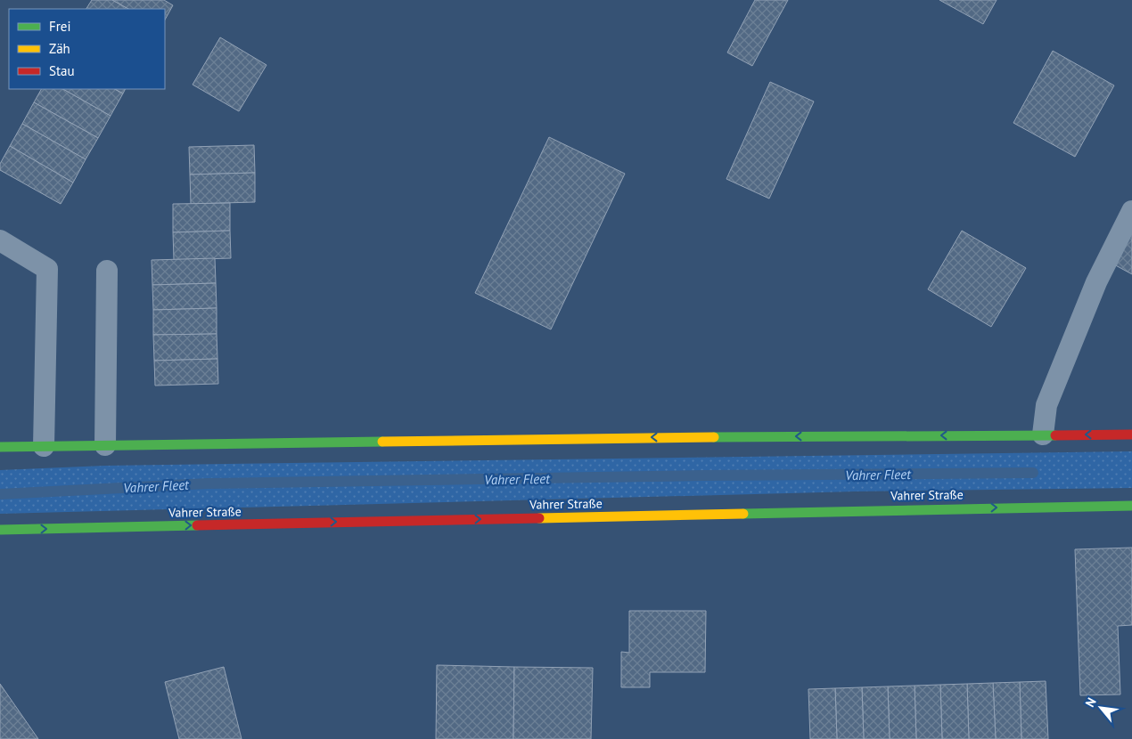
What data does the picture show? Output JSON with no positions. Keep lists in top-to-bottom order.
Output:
{
  "streets": {
    "main road": ["Vahrer Straße"]
  },
  "water": ["Vahrer Fleet"],
  "legend": ["Frei", "Zäh", "Stau"],
  "north": "top left"
}
